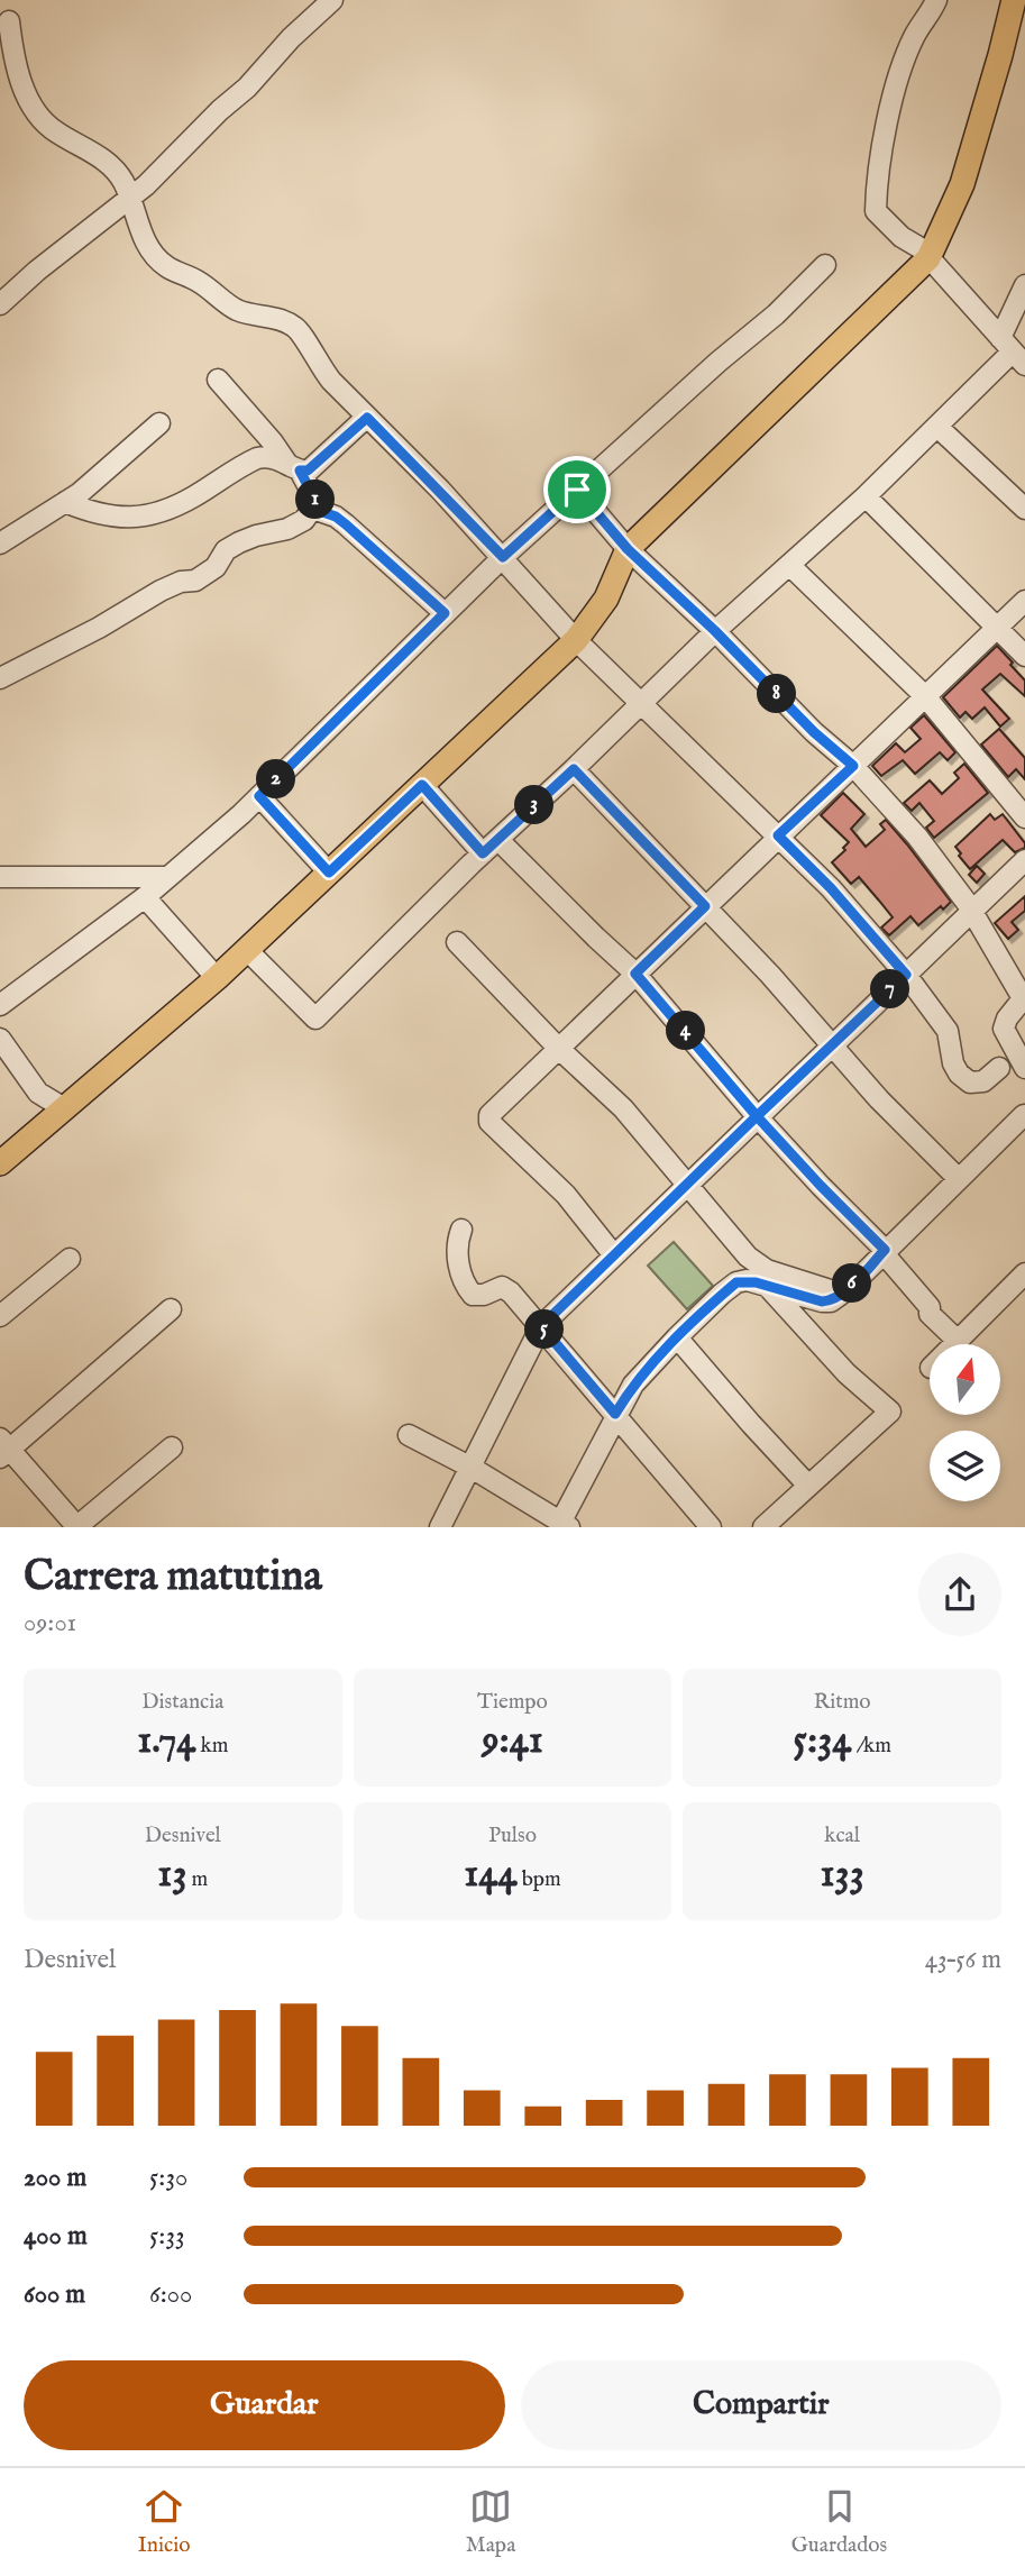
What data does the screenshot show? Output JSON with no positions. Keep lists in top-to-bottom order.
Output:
{
  "north": "top",
  "page": {
    "pins": [
      "1",
      "8",
      "2",
      "3",
      "7",
      "4",
      "6",
      "5"
    ],
    "heading": ["Carrera matutina", "09:01"],
    "stats": [
      ["Distancia", "1.74 km"],
      ["Tiempo", "9:41"],
      ["Ritmo", "5:34 /km"],
      ["Desnivel", "13 m"],
      ["Pulso", "144 bpm"],
      ["kcal", "133"]
    ],
    "chart": ["Desnivel", "43–56 m"],
    "list": [
      {
        "name": "200 m",
        "note": "5:30"
      },
      {
        "name": "400 m",
        "note": "5:33"
      },
      {
        "name": "600 m",
        "note": "6:00"
      }
    ],
    "buttons": ["Guardar", "Compartir"],
    "tabs": ["Inicio", "Mapa", "Guardados"]
  }
}
